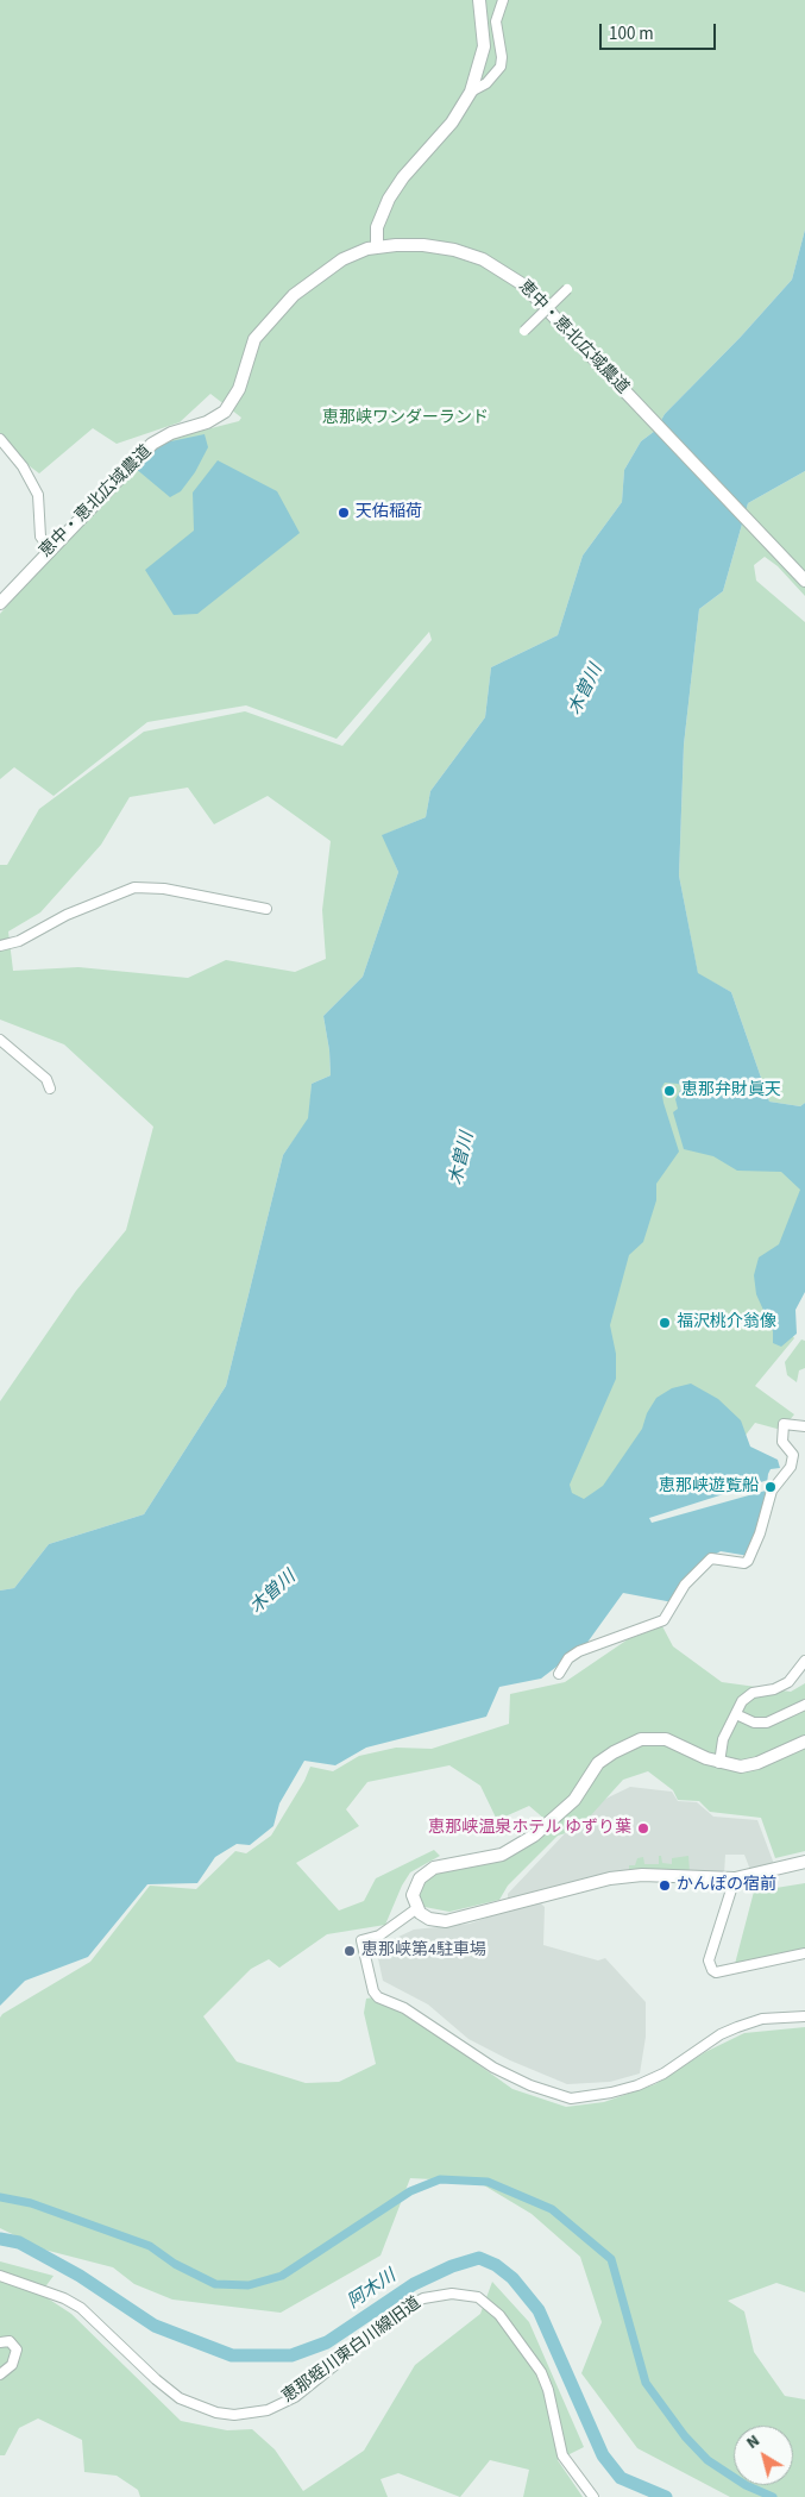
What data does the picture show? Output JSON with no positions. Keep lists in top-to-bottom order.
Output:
{
  "streets": {
    "street": ["恵中・恵北広域農道", "恵那蛭川東白川線旧道"]
  },
  "water": ["木曽川", "阿木川"],
  "parks": ["恵那峡ワンダーランド"],
  "places": [
    "天佑稲荷",
    "恵那弁財眞天",
    "福沢桃介翁像",
    "恵那峡遊覧船",
    "恵那峡温泉ホテル ゆずり葉",
    "かんぽの宿前",
    "恵那峡第4駐車場"
  ],
  "scale_bar": "100 m",
  "north": "top left"
}
